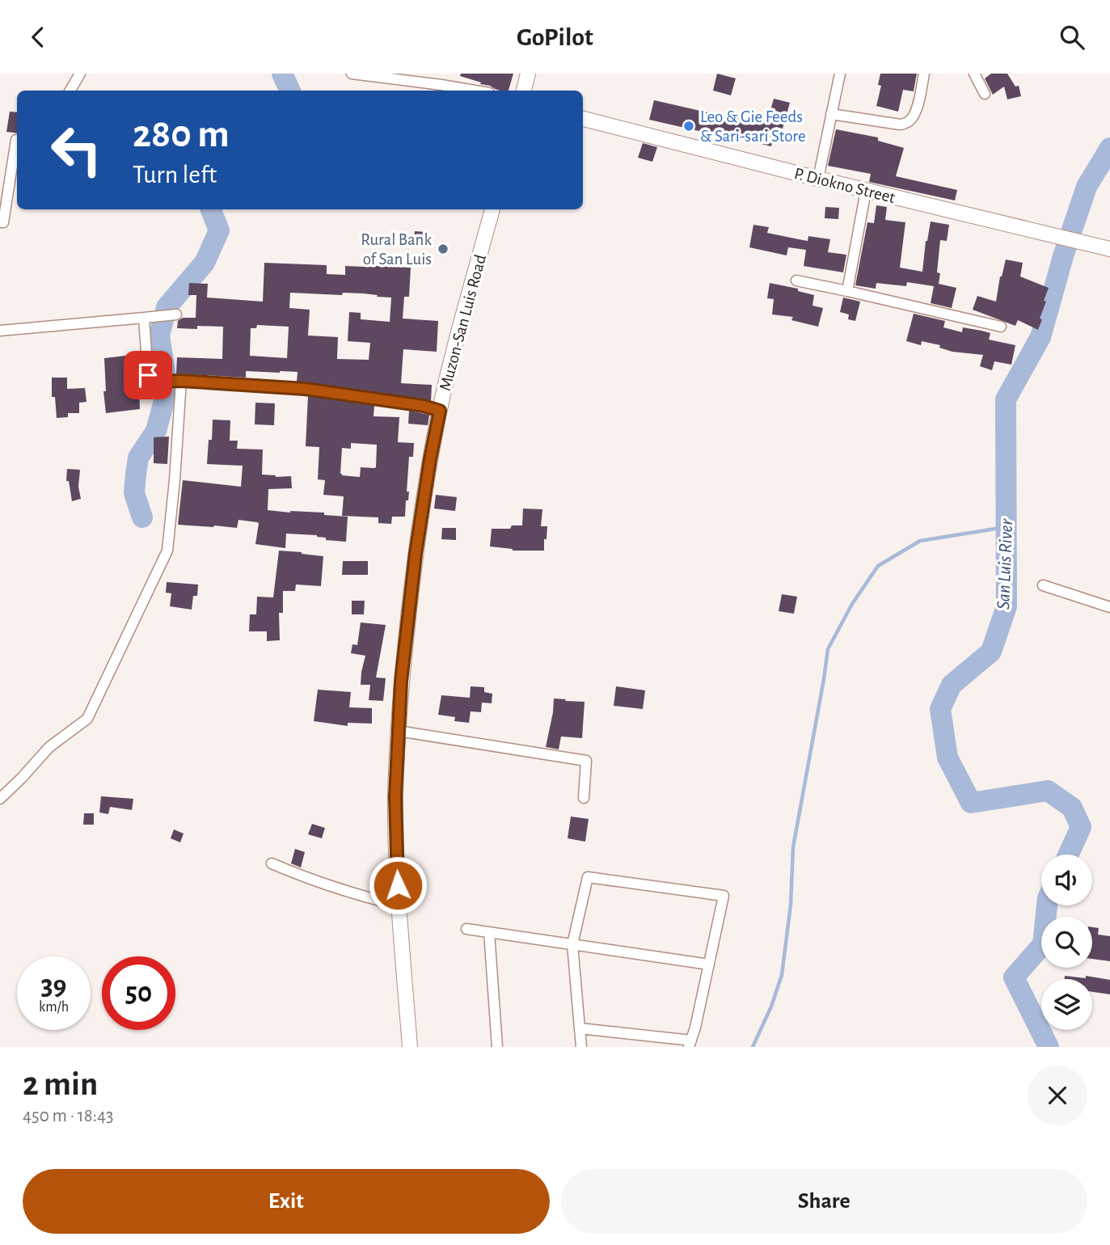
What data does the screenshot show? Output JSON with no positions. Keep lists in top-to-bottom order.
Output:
{
  "streets": {
    "main road": ["P. Diokno Street", "Muzon-San Luis Road"]
  },
  "water": ["San Luis River"],
  "places": ["Leo & Gie Feeds & Sari-sari Store", "Rural Bank of San Luis"],
  "page": {
    "header": "GoPilot",
    "turn": ["280 m", "Turn left"],
    "speed": "39 km/h",
    "limit": "50",
    "heading": ["2 min", "450 m · 18:43"],
    "buttons": ["Exit", "Share"]
  }
}
